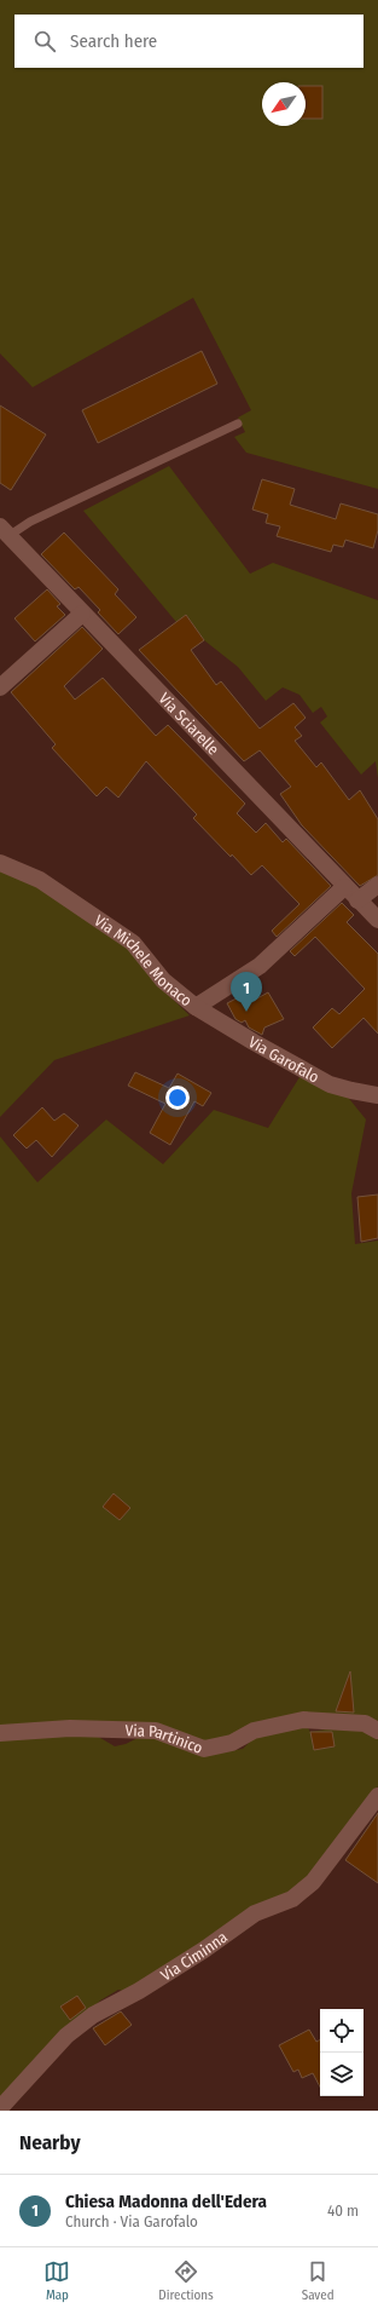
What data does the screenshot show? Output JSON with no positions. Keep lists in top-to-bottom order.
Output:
{
  "streets": {
    "street": [
      "Via Sciarelle",
      "Via Michele Monaco",
      "Via Garofalo",
      "Via Partinico",
      "Via Ciminna"
    ]
  },
  "crossings": [
    ["Via Sciarelle", "Via Michele Monaco"],
    ["Via Michele Monaco", "Via Garofalo"]
  ],
  "north": "bottom left",
  "page": {
    "search": "Search here",
    "pins": "1",
    "heading": "Nearby",
    "list": [
      {
        "mark": "1",
        "name": "Chiesa Madonna dell'Edera",
        "note": "Church · Via Garofalo",
        "value": "40 m"
      }
    ],
    "nav": ["Map", "Directions", "Saved"]
  }
}
